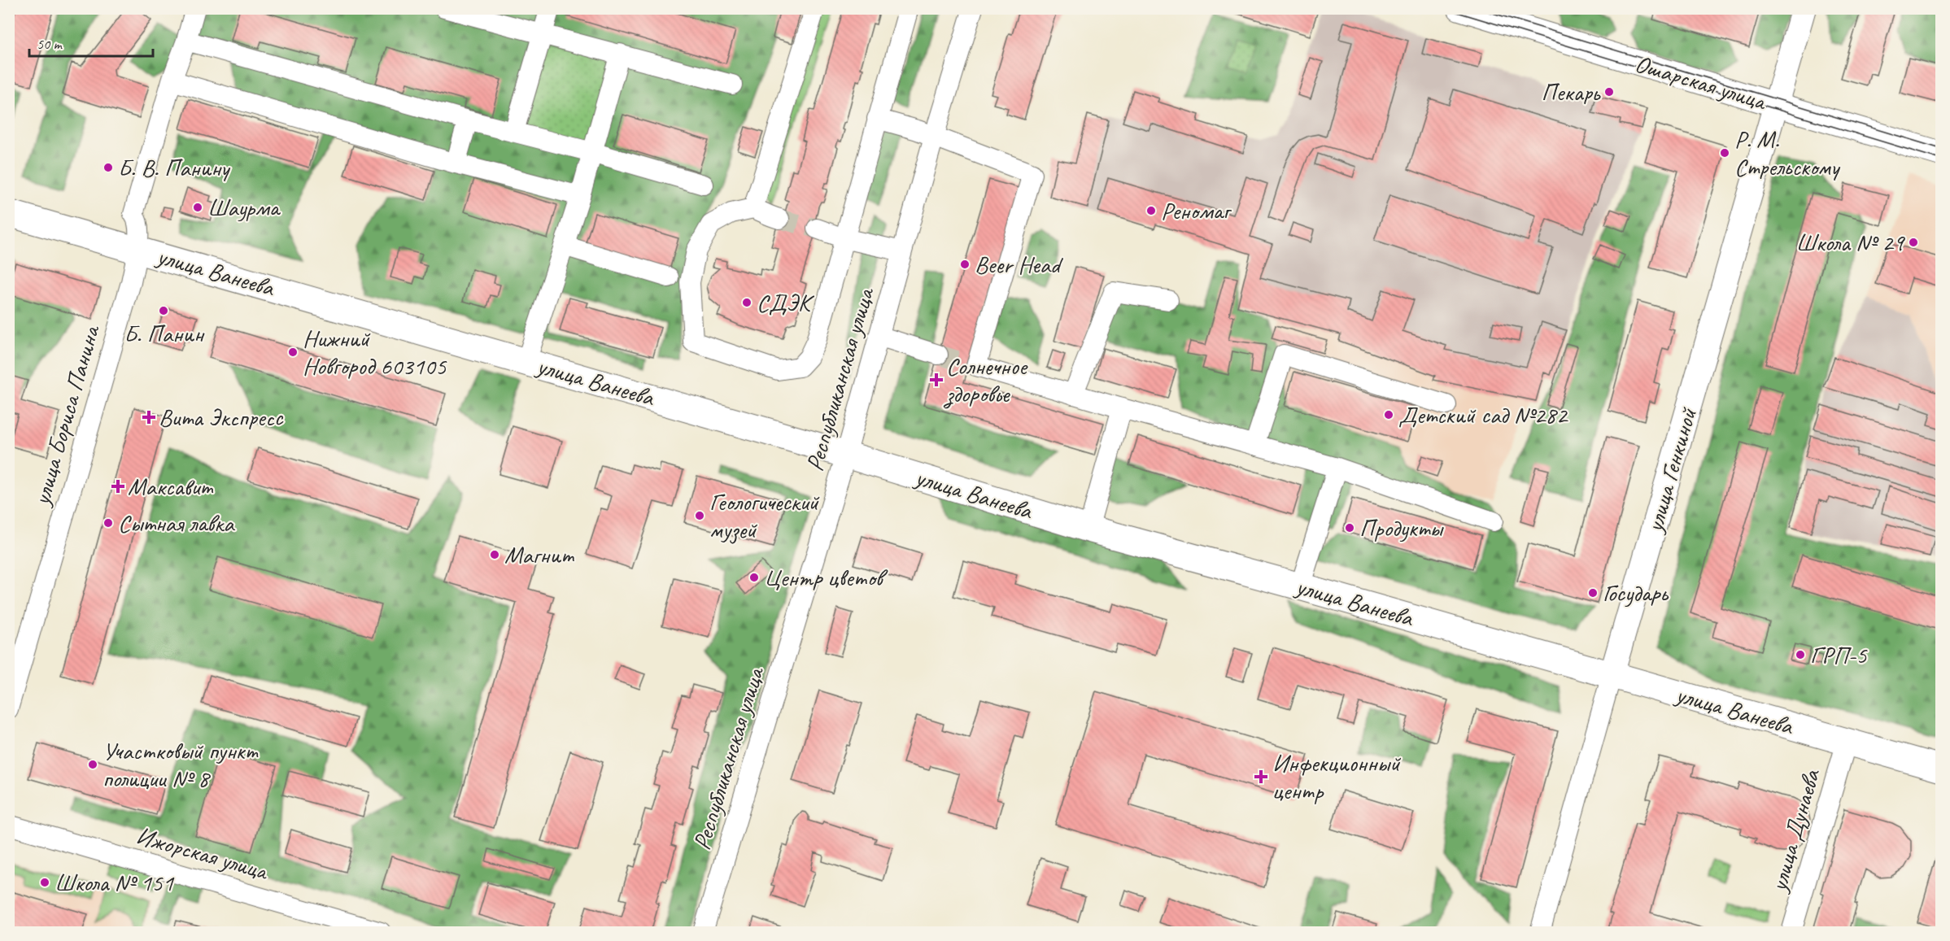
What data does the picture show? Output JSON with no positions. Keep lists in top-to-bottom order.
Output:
{
  "streets": {
    "main road": ["улица Ванеева"],
    "street": [
      "Ошарская улица",
      "Республиканская улица",
      "улица Бориса Панина",
      "улица Генкиной",
      "улица Дунаева",
      "Ижорская улица"
    ]
  },
  "crossings": [
    ["Ошарская улица", "улица Генкиной"],
    ["улица Ванеева", "Республиканская улица"],
    ["улица Ванеева", "улица Бориса Панина"],
    ["улица Ванеева", "улица Генкиной"],
    ["улица Ванеева", "улица Дунаева"]
  ],
  "places": {
    "other": [
      "Пекарь",
      "Р. М. Стрельскому",
      "Б. В. Панину",
      "Шаурма",
      "Реномаг",
      "Школа № 29",
      "Beer Head",
      "СДЭК",
      "Б. Панин",
      "Нижний Новгород 603105",
      "Детский сад №282",
      "Геологический музей",
      "Сытная лавка",
      "Продукты",
      "Магнит",
      "Центр цветов",
      "Государь",
      "ГРП-5",
      "Участковый пункт полиции № 8",
      "Школа № 151"
    ],
    "health": [
      "Солнечное здоровье",
      "Вита Экспресс",
      "Максавит",
      "Инфекционный центр"
    ]
  },
  "scale_bar": "50 m"
}
